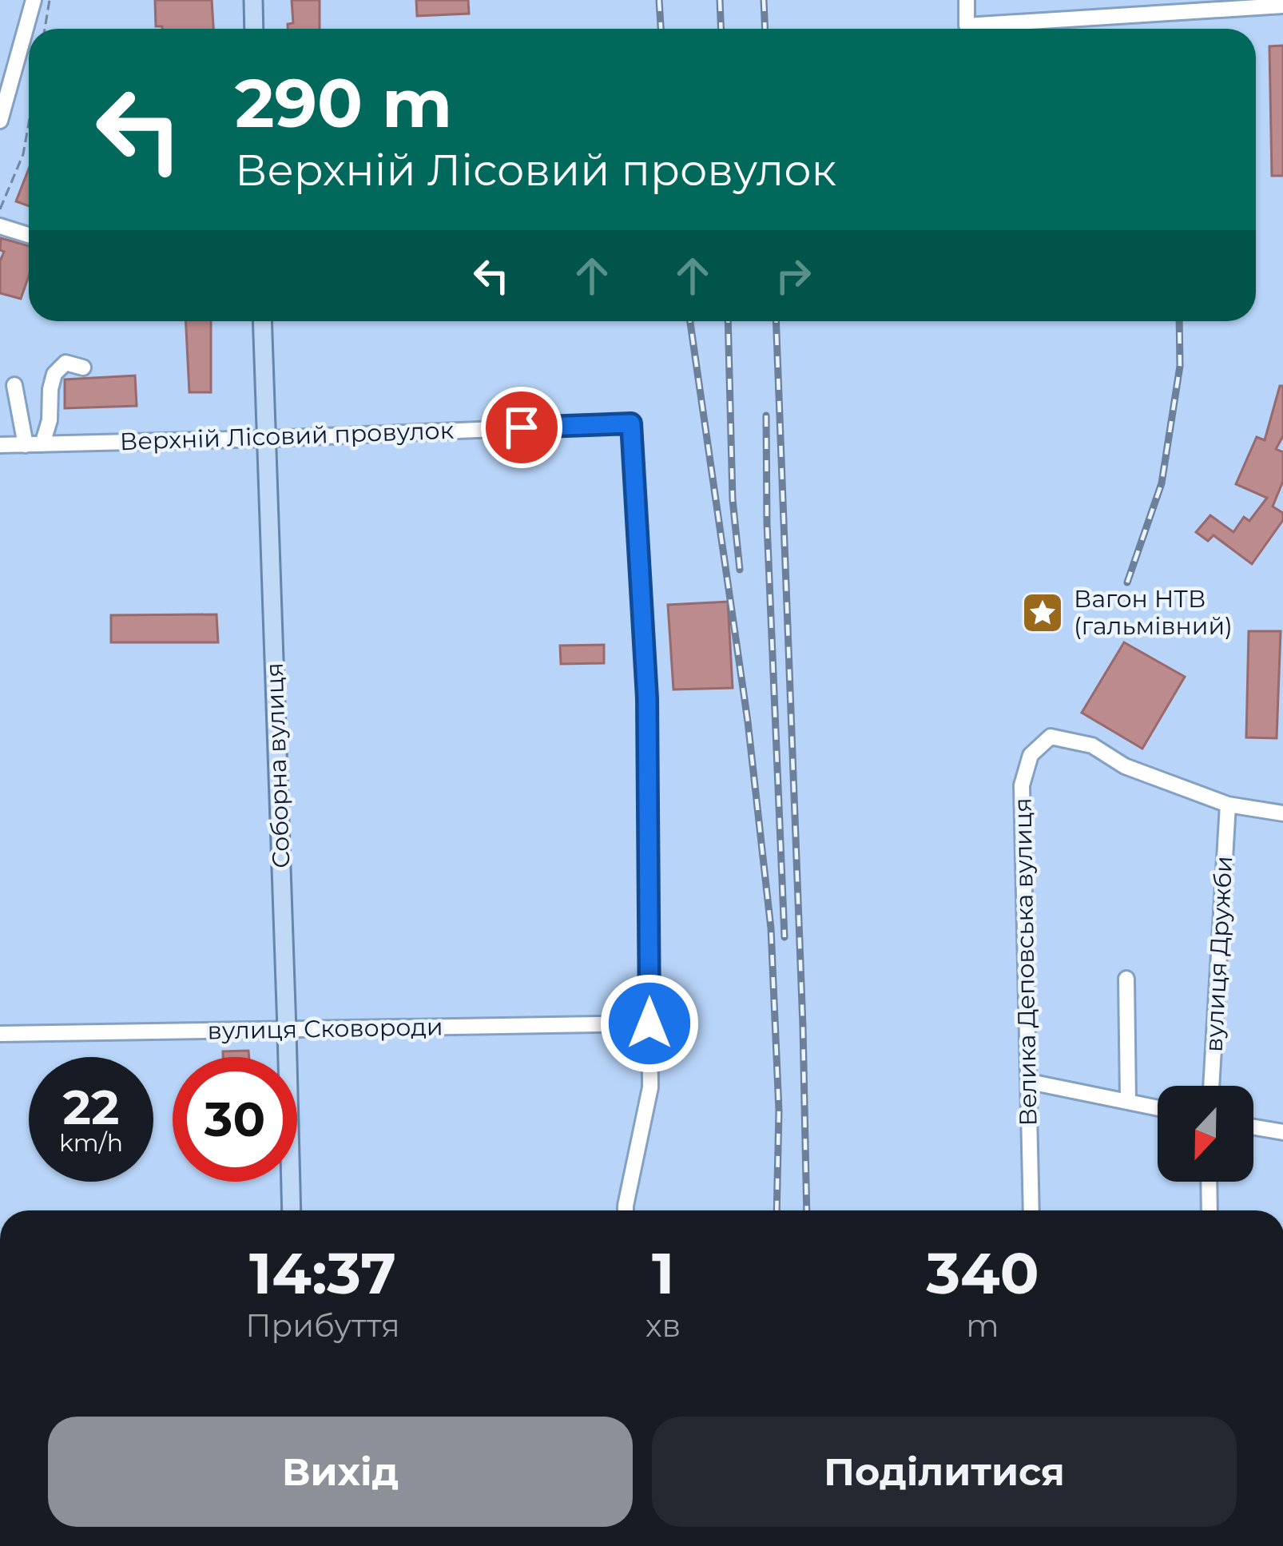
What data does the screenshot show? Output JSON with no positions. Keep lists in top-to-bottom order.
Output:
{
  "streets": {
    "main road": ["Соборна вулиця"],
    "street": [
      "Верхній Лісовий провулок",
      "вулиця Дружби",
      "Велика Деповська вулиця",
      "вулиця Сковороди"
    ]
  },
  "crossings": [
    ["Верхній Лісовий провулок", "Соборна вулиця"],
    ["Верхній Лісовий провулок", "вулиця Сковороди"],
    ["Соборна вулиця", "вулиця Сковороди"],
    ["вулиця Дружби", "Велика Деповська вулиця"]
  ],
  "places": {
    "place": ["Вагон НТВ (гальмівний)"]
  },
  "north": "bottom",
  "page": {
    "turn": ["290 m", "Верхній Лісовий провулок"],
    "speed": "22 km/h",
    "limit": "30",
    "eta": [
      "14:37",
      "Прибуття",
      "1",
      "хв",
      "340",
      "m"
    ],
    "buttons": ["Вихід", "Поділитися"]
  }
}
